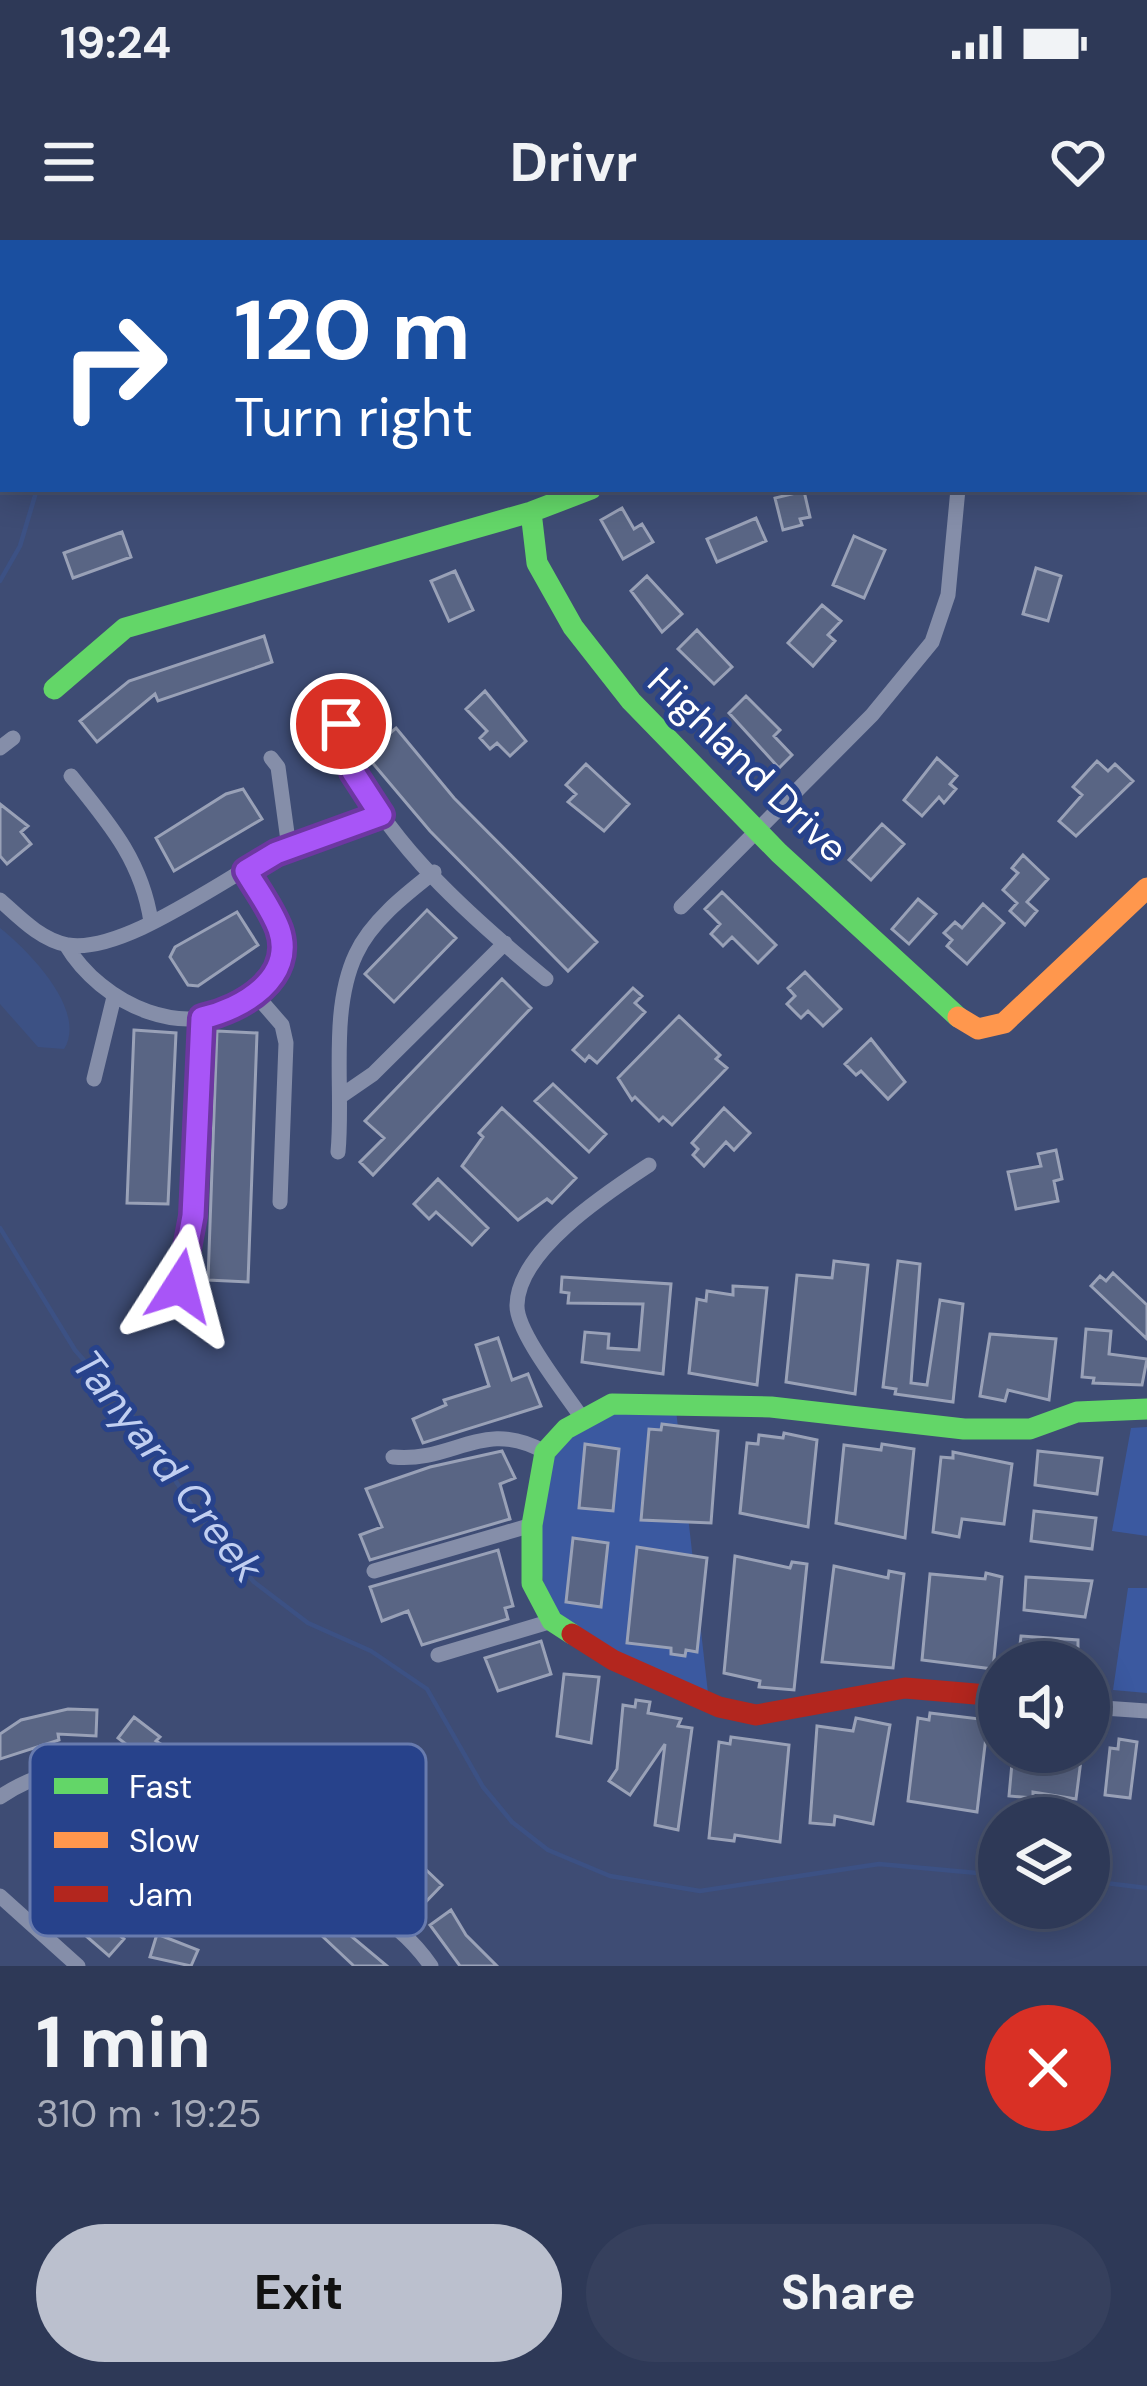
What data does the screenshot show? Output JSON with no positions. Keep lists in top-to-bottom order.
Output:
{
  "streets": {
    "street": ["Highland Drive"]
  },
  "water": ["Tanyard Creek"],
  "legend": ["Fast", "Slow", "Jam"],
  "page": {
    "status": "19:24",
    "header": "Drivr",
    "turn": ["120 m", "Turn right"],
    "heading": ["1 min", "310 m · 19:25"],
    "buttons": ["Exit", "Share"]
  }
}
